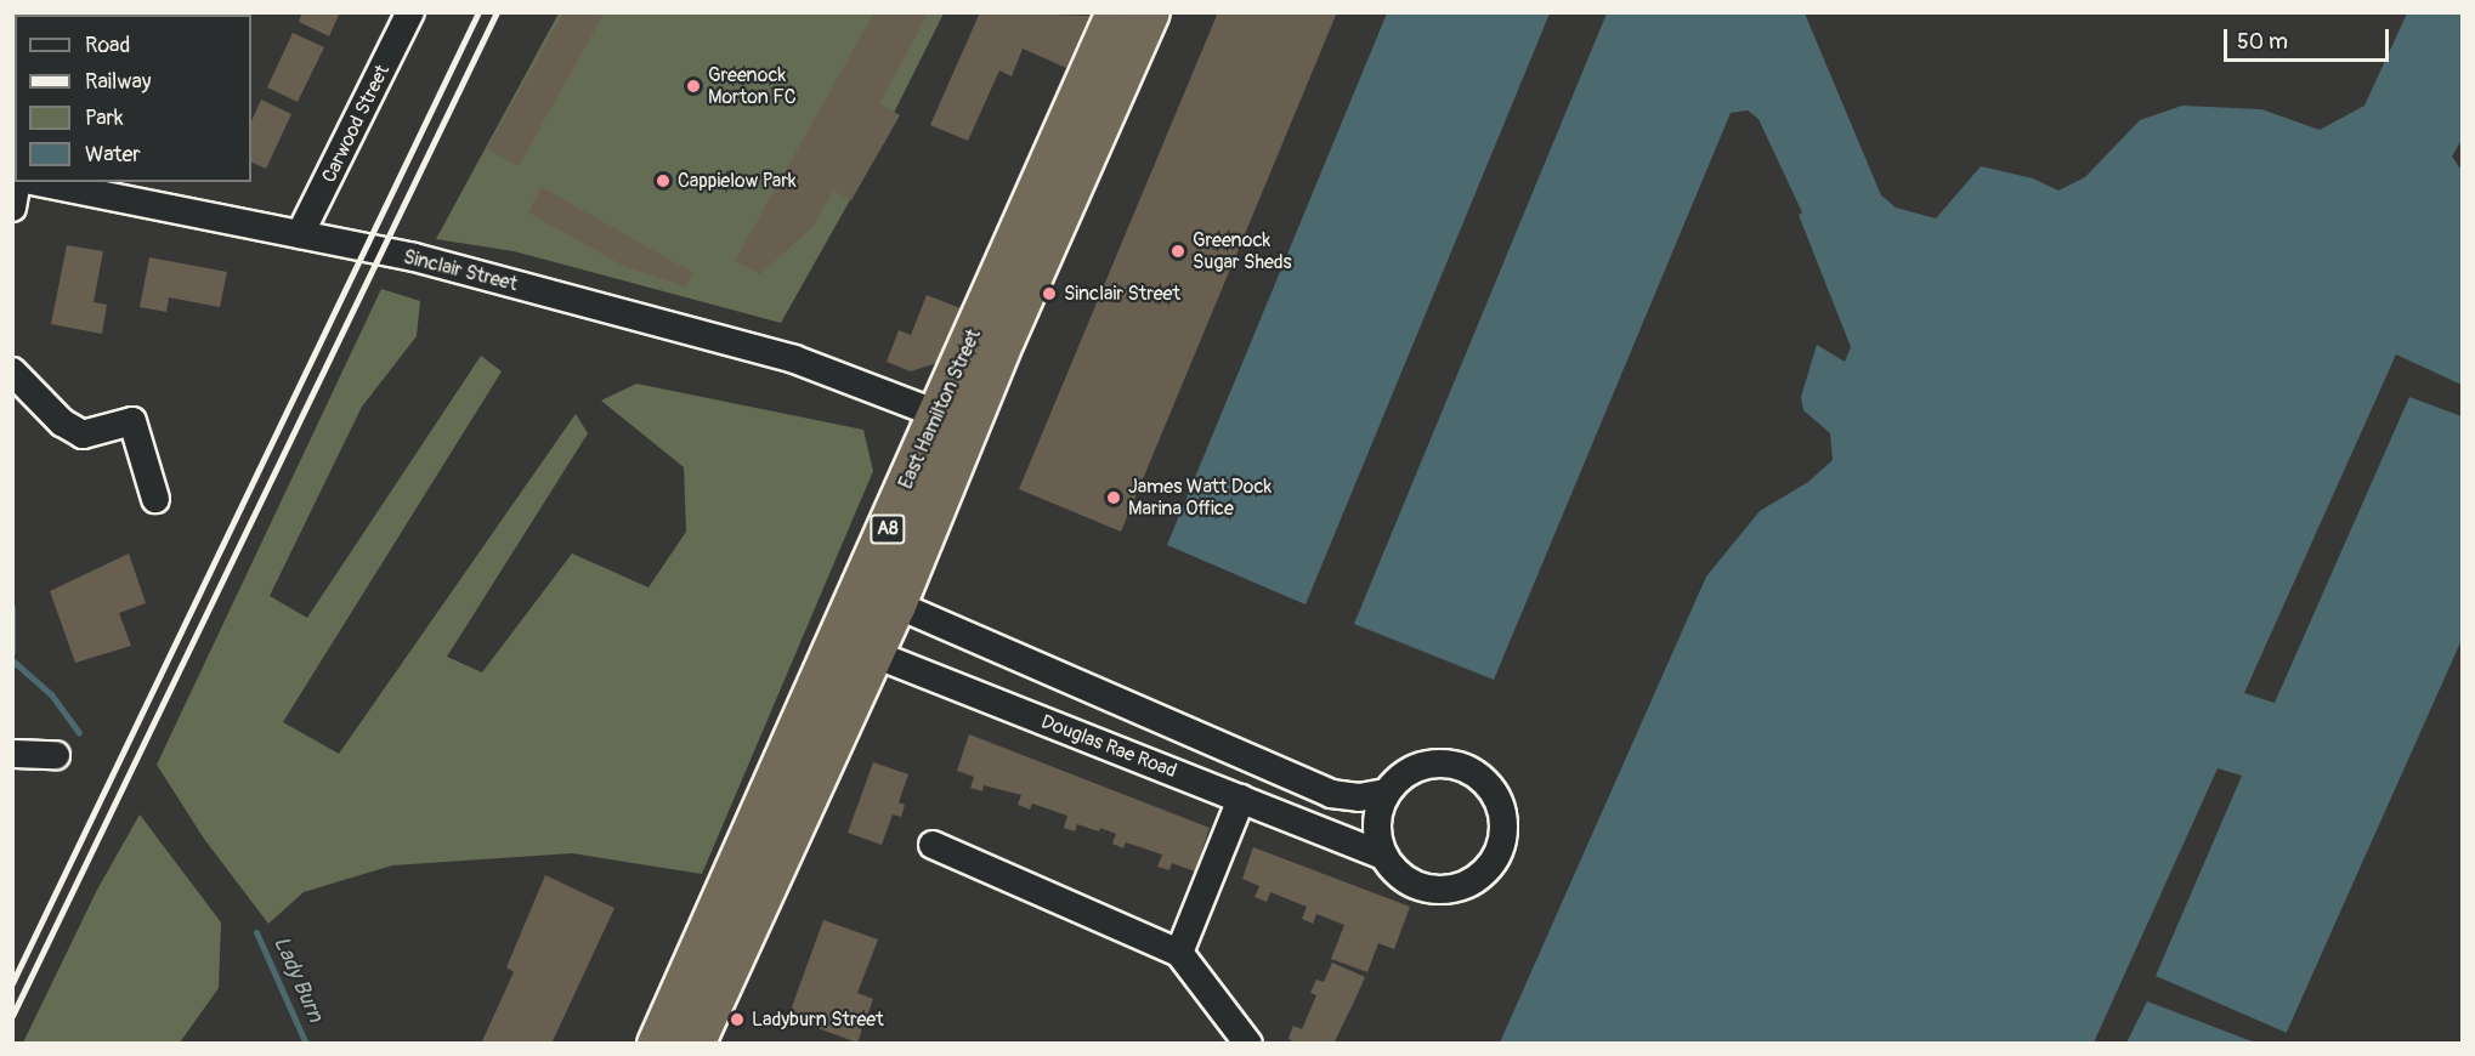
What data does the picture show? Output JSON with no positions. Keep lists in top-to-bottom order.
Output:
{
  "streets": {
    "highway": ["East Hamilton Street", "A8"],
    "street": ["Carwood Street", "Sinclair Street", "Douglas Rae Road"]
  },
  "crossings": [
    ["Carwood Street", "Sinclair Street"],
    ["Sinclair Street", "East Hamilton Street"],
    ["East Hamilton Street", "Douglas Rae Road"]
  ],
  "water": ["Lady Burn"],
  "places": [
    "Greenock Morton FC",
    "Cappielow Park",
    "Greenock Sugar Sheds",
    "Sinclair Street",
    "James Watt Dock Marina Office",
    "Ladyburn Street"
  ],
  "legend": [
    "Road",
    "Railway",
    "Park",
    "Water"
  ],
  "scale_bar": "50 m"
}
